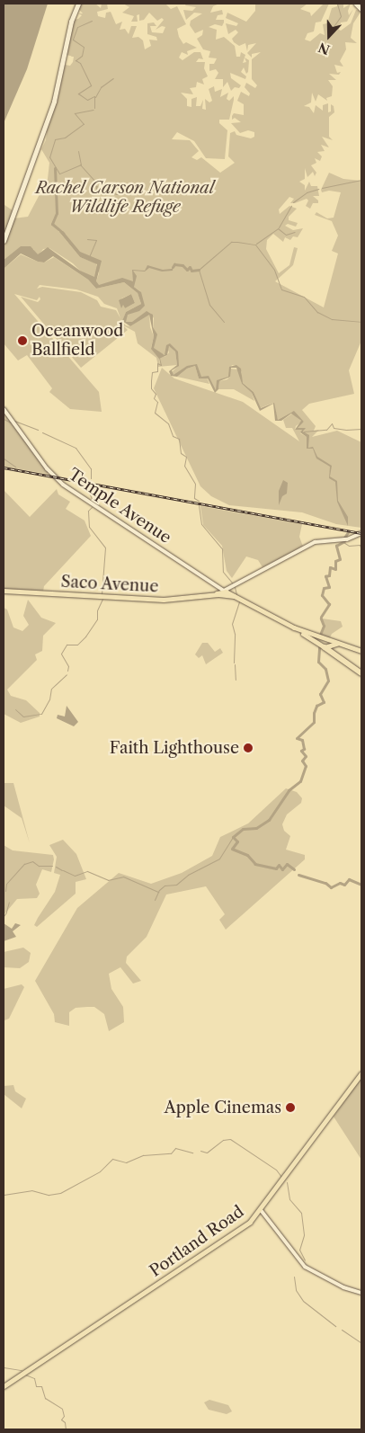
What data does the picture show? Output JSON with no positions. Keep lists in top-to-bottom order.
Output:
{
  "streets": {
    "main road": ["Saco Avenue", "Portland Road"],
    "street": ["Temple Avenue"]
  },
  "crossings": [
    ["Temple Avenue", "Saco Avenue"]
  ],
  "parks": ["Rachel Carson National Wildlife Refuge"],
  "places": ["Oceanwood Ballfield", "Faith Lighthouse", "Apple Cinemas"],
  "north": "bottom"
}
